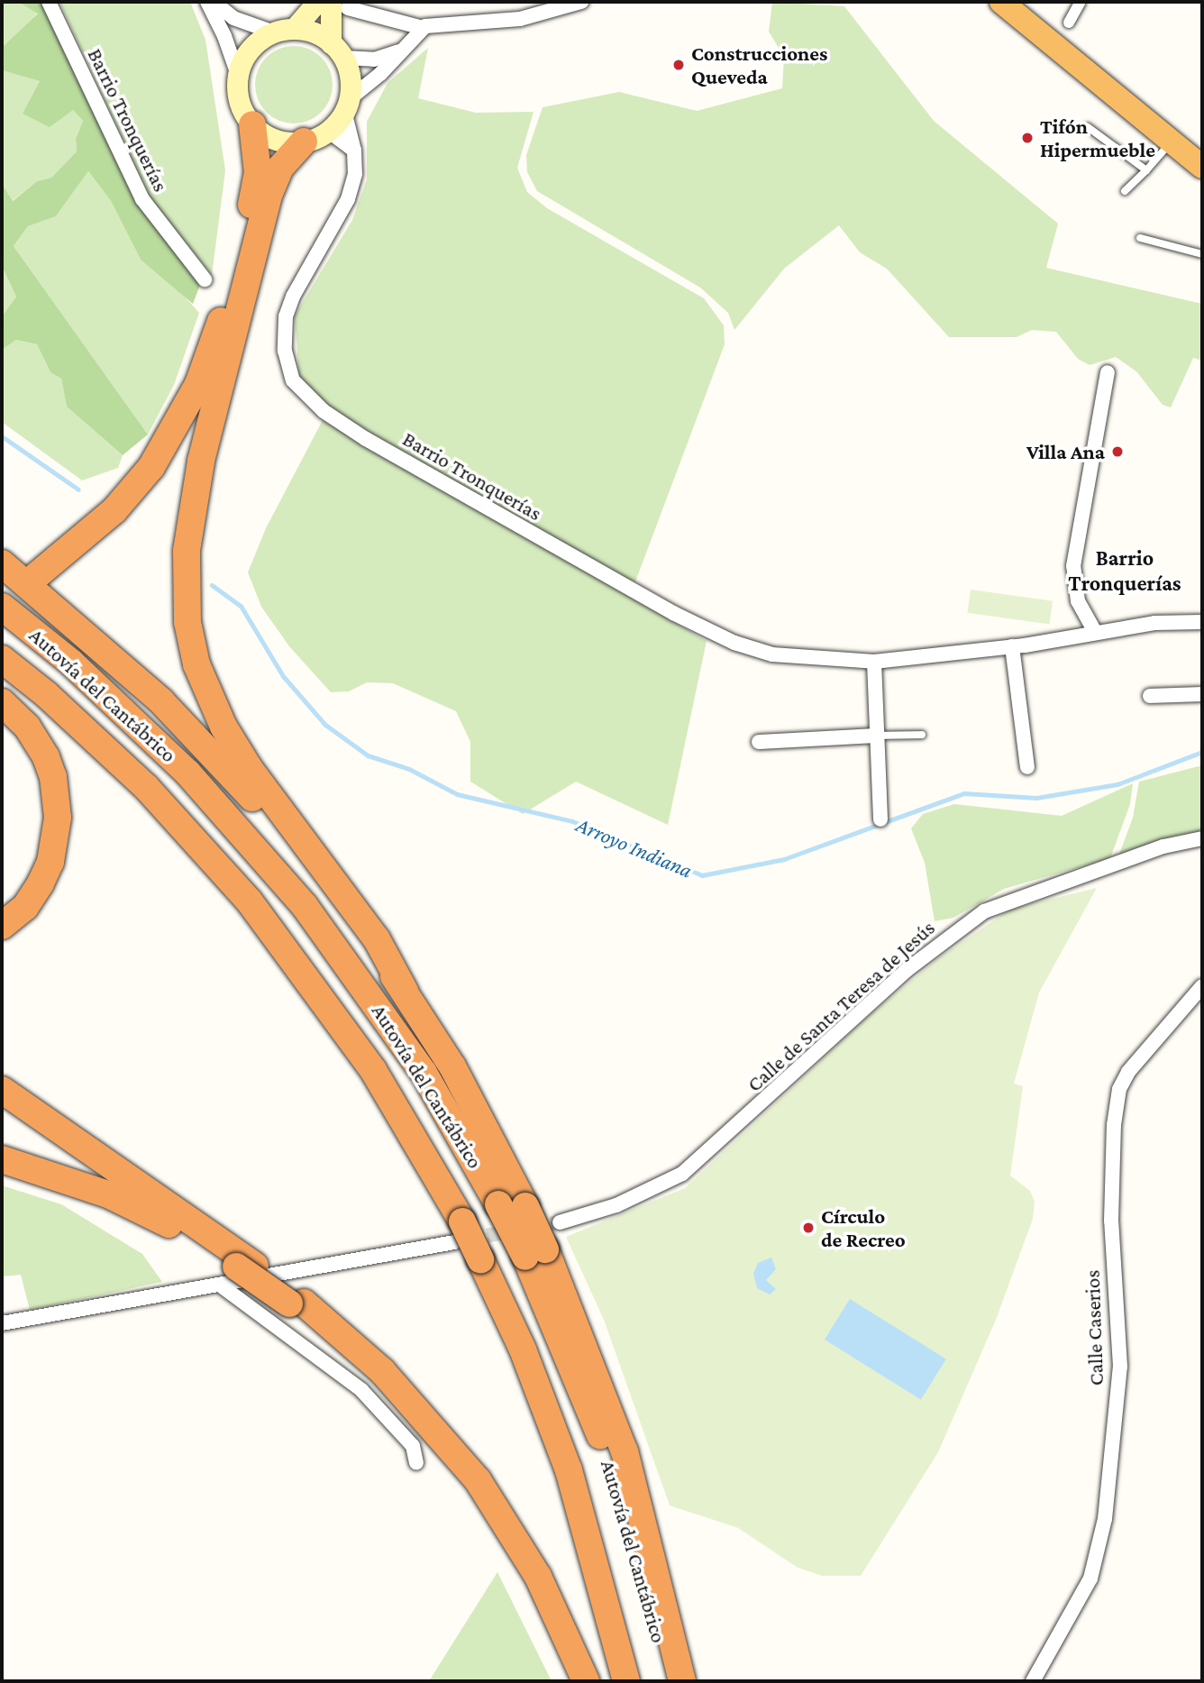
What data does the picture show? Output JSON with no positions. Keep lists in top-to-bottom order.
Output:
{
  "streets": {
    "highway": ["Autovía del Cantábrico"],
    "street": ["Barrio Tronquerías", "Calle de Santa Teresa de Jesús", "Calle Caserios"]
  },
  "districts": ["Barrio Tronquerías"],
  "water": ["Arroyo Indiana"],
  "places": [
    "Construcciones Queveda",
    "Tifón Hipermueble",
    "Villa Ana",
    "Círculo de Recreo"
  ]
}
